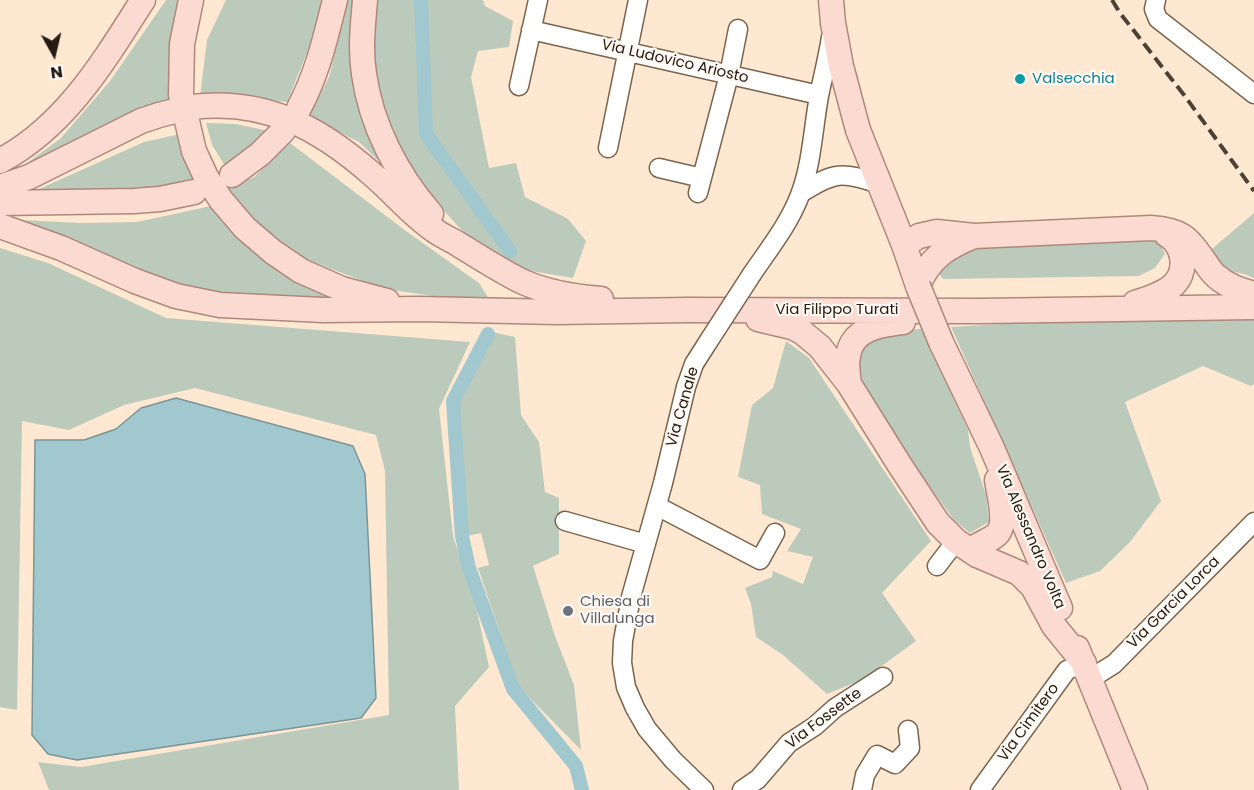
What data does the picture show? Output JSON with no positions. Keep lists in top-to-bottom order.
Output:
{
  "streets": {
    "main road": ["Via Filippo Turati", "Via Canale", "Via Alessandro Volta"],
    "street": [
      "Via Ludovico Ariosto",
      "Via Garcia Lorca",
      "Via Fossette",
      "Via Cimitero"
    ]
  },
  "crossings": [
    ["Via Ludovico Ariosto", "Via Canale"],
    ["Via Canale", "Via Alessandro Volta"],
    ["Via Alessandro Volta", "Via Garcia Lorca"],
    ["Via Alessandro Volta", "Via Cimitero"],
    ["Via Garcia Lorca", "Via Cimitero"]
  ],
  "places": ["Valsecchia", "Chiesa di Villalunga"],
  "north": "bottom"
}
